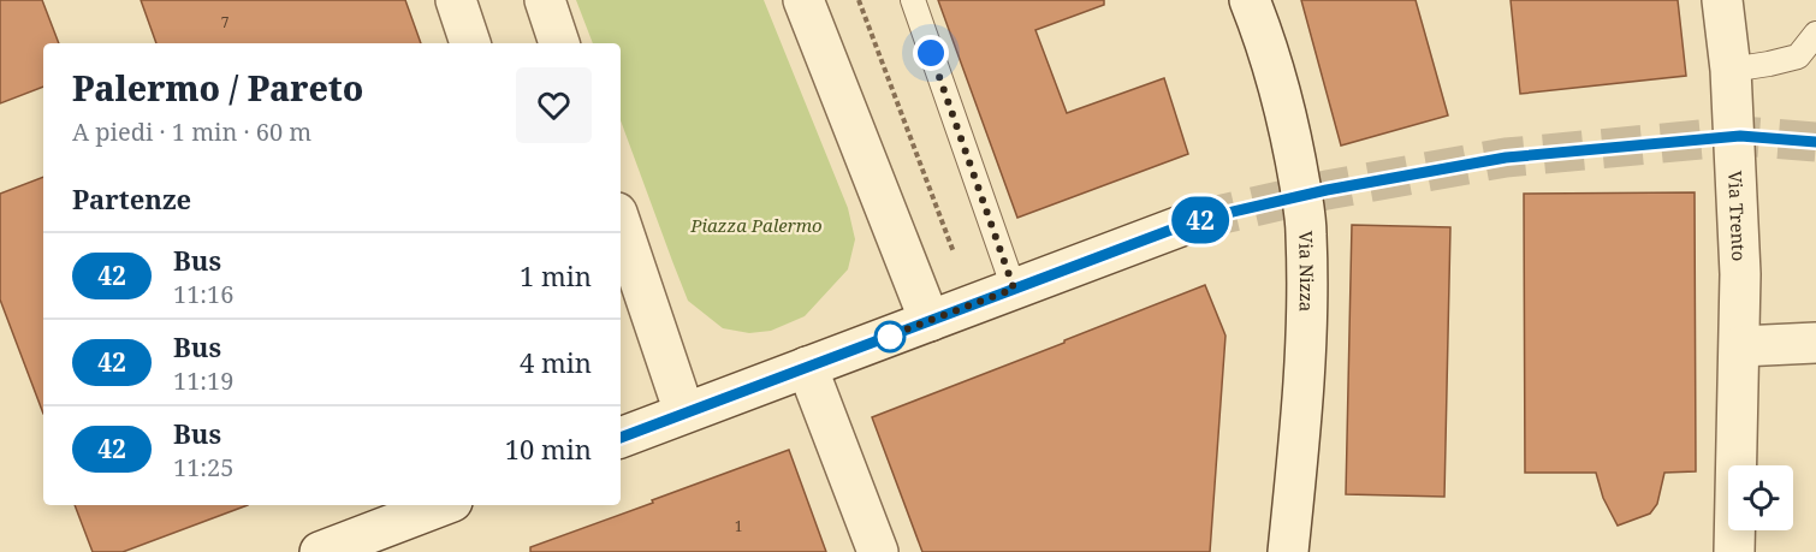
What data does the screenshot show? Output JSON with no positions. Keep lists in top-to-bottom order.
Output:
{
  "streets": {
    "street": ["Via Trento", "Via Nizza"]
  },
  "parks": ["Piazza Palermo"],
  "lines": ["bus line 42"],
  "house_numbers": ["7", "1"],
  "page": {
    "on_map": "42",
    "heading": [
      ["Palermo / Pareto", "A piedi · 1 min · 60 m"],
      "Partenze"
    ],
    "list": [
      {
        "mark": "42",
        "name": "Bus",
        "note": "11:16",
        "value": "1 min"
      },
      {
        "mark": "42",
        "name": "Bus",
        "note": "11:19",
        "value": "4 min"
      },
      {
        "mark": "42",
        "name": "Bus",
        "note": "11:25",
        "value": "10 min"
      }
    ]
  }
}
